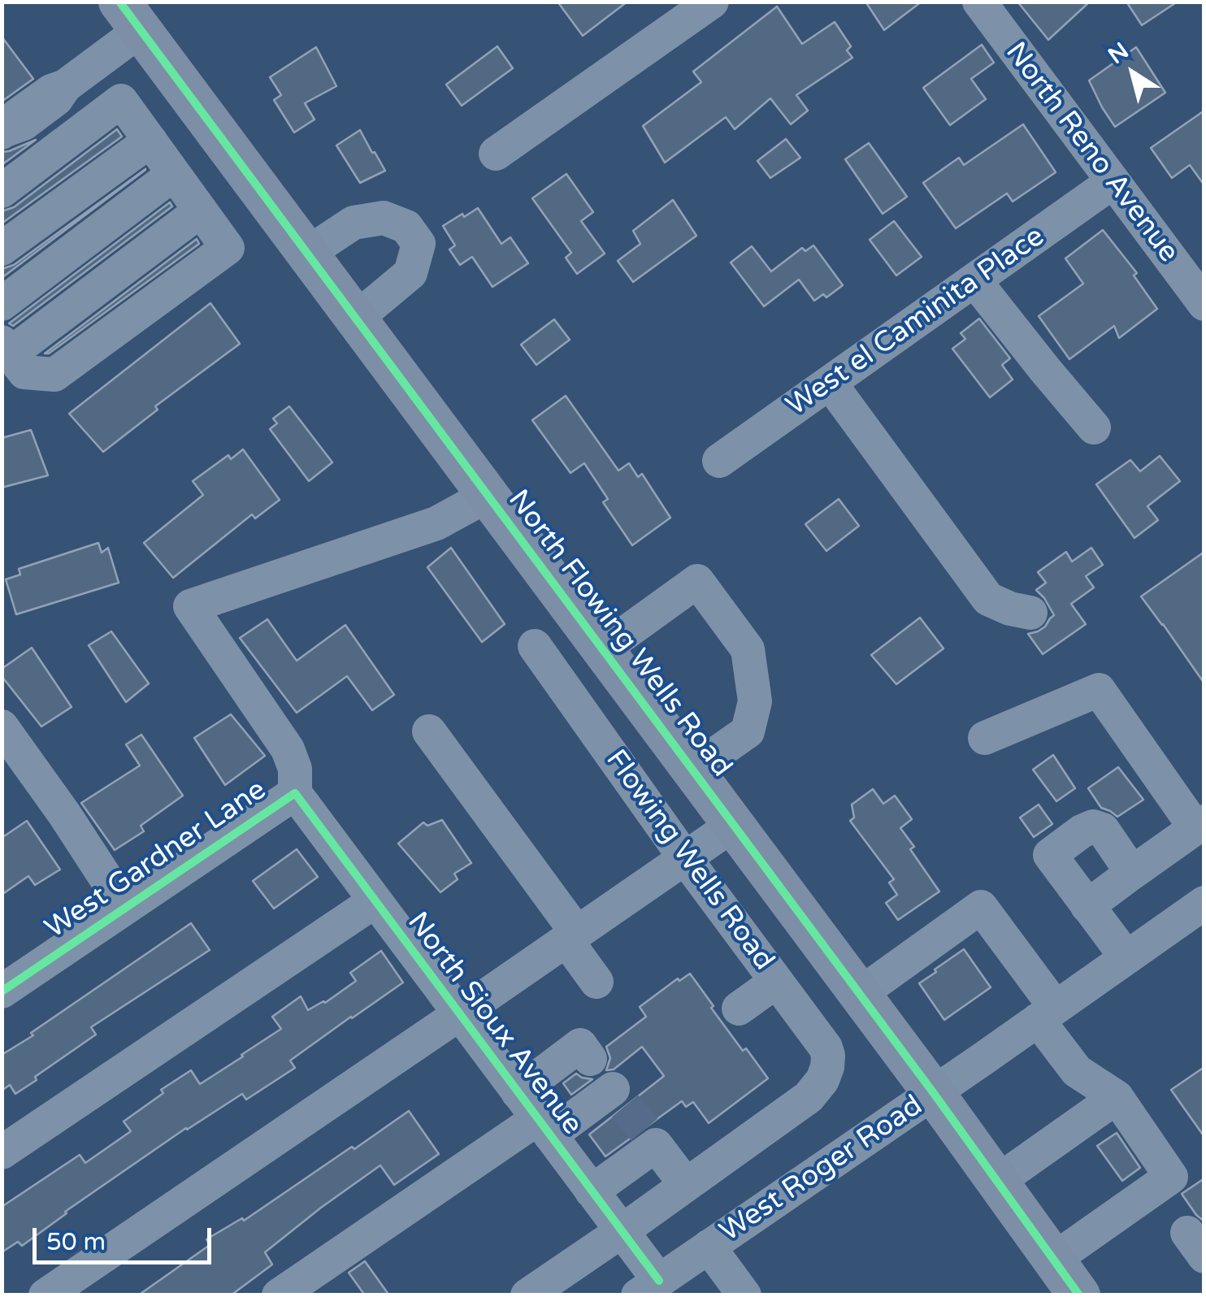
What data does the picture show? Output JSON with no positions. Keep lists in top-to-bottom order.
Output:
{
  "streets": {
    "main road": ["North Flowing Wells Road"],
    "street": [
      "North Reno Avenue",
      "West el Caminita Place",
      "West Gardner Lane",
      "Flowing Wells Road",
      "North Sioux Avenue",
      "West Roger Road"
    ]
  },
  "crossings": [
    ["North Reno Avenue", "West el Caminita Place"],
    ["North Flowing Wells Road", "West Roger Road"],
    ["West Gardner Lane", "North Sioux Avenue"],
    ["North Sioux Avenue", "West Roger Road"]
  ],
  "scale_bar": "50 m",
  "north": "top left"
}
